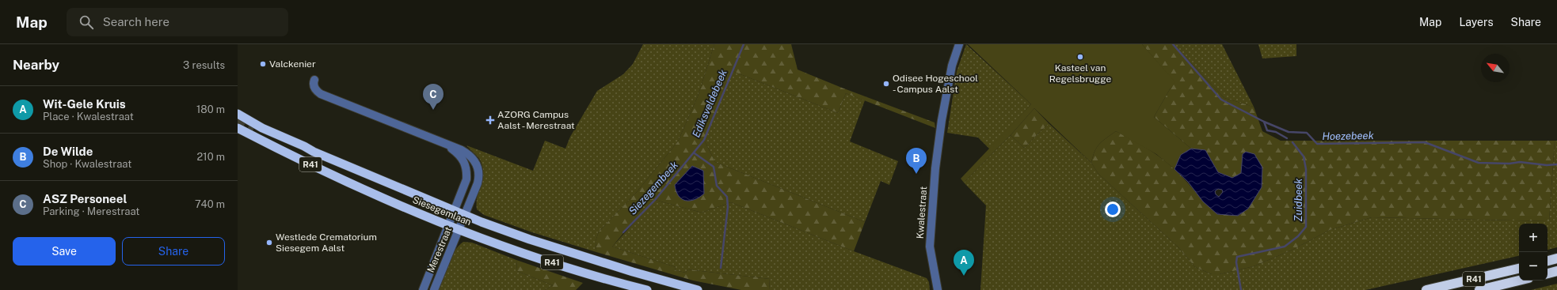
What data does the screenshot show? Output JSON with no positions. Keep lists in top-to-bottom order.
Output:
{
  "streets": {
    "highway": ["R41", "Siesegemlaan"],
    "street": ["Kwalestraat", "Merestraat"]
  },
  "crossings": [
    ["Siesegemlaan", "Merestraat"]
  ],
  "water": [
    "Ediksveldebeek",
    "Hoezebeek",
    "Siezegembeek",
    "Zuidbeek"
  ],
  "places": {
    "other": [
      "Kasteel van Regelsbrugge",
      "Valckenier",
      "Odisee Hogeschool - Campus Aalst",
      "Westlede Crematorium Siesegem Aalst"
    ],
    "health": ["AZORG Campus Aalst - Merestraat"]
  },
  "north": "top left",
  "page": {
    "header": "Map",
    "search": "Search here",
    "nav": ["Map", "Layers", "Share"],
    "heading": ["Nearby", "3 results"],
    "pins": ["C", "B", "A"],
    "list": [
      {
        "mark": "A",
        "name": "Wit-Gele Kruis",
        "note": "Place · Kwalestraat",
        "value": "180 m"
      },
      {
        "mark": "B",
        "name": "De Wilde",
        "note": "Shop · Kwalestraat",
        "value": "210 m"
      },
      {
        "mark": "C",
        "name": "ASZ Personeel",
        "note": "Parking · Merestraat",
        "value": "740 m"
      }
    ],
    "map_buttons": ["+", "−"],
    "buttons": ["Save", "Share"]
  }
}
